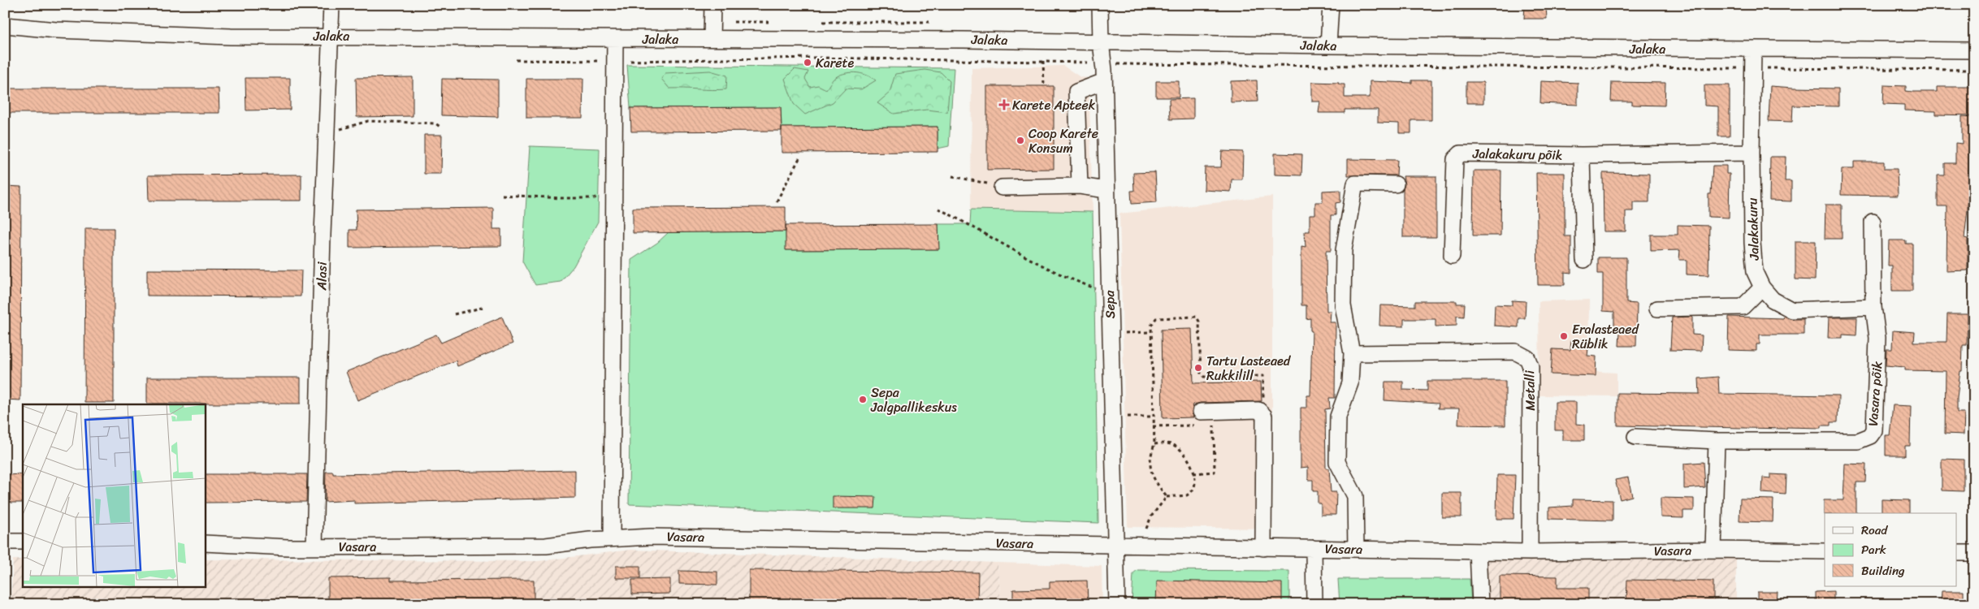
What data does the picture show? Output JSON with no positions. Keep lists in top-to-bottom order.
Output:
{
  "streets": {
    "street": [
      "Jalaka",
      "Jalakakuru põik",
      "Jalakakuru",
      "Alasi",
      "Sepa",
      "Metalli",
      "Vasara põik",
      "Vasara"
    ]
  },
  "crossings": [
    ["Jalaka", "Jalakakuru"],
    ["Jalaka", "Alasi"],
    ["Jalaka", "Sepa"],
    ["Jalakakuru põik", "Jalakakuru"],
    ["Jalakakuru", "Vasara põik"],
    ["Alasi", "Vasara"],
    ["Sepa", "Vasara"],
    ["Metalli", "Vasara"]
  ],
  "places": {
    "other": [
      "Karete",
      "Coop Karete Konsum",
      "Eralasteaed Rüblik",
      "Tartu Lasteaed Rukkilill",
      "Sepa Jalgpallikeskus"
    ],
    "health": ["Karete Apteek"]
  },
  "legend": ["Road", "Park", "Building"]
}
